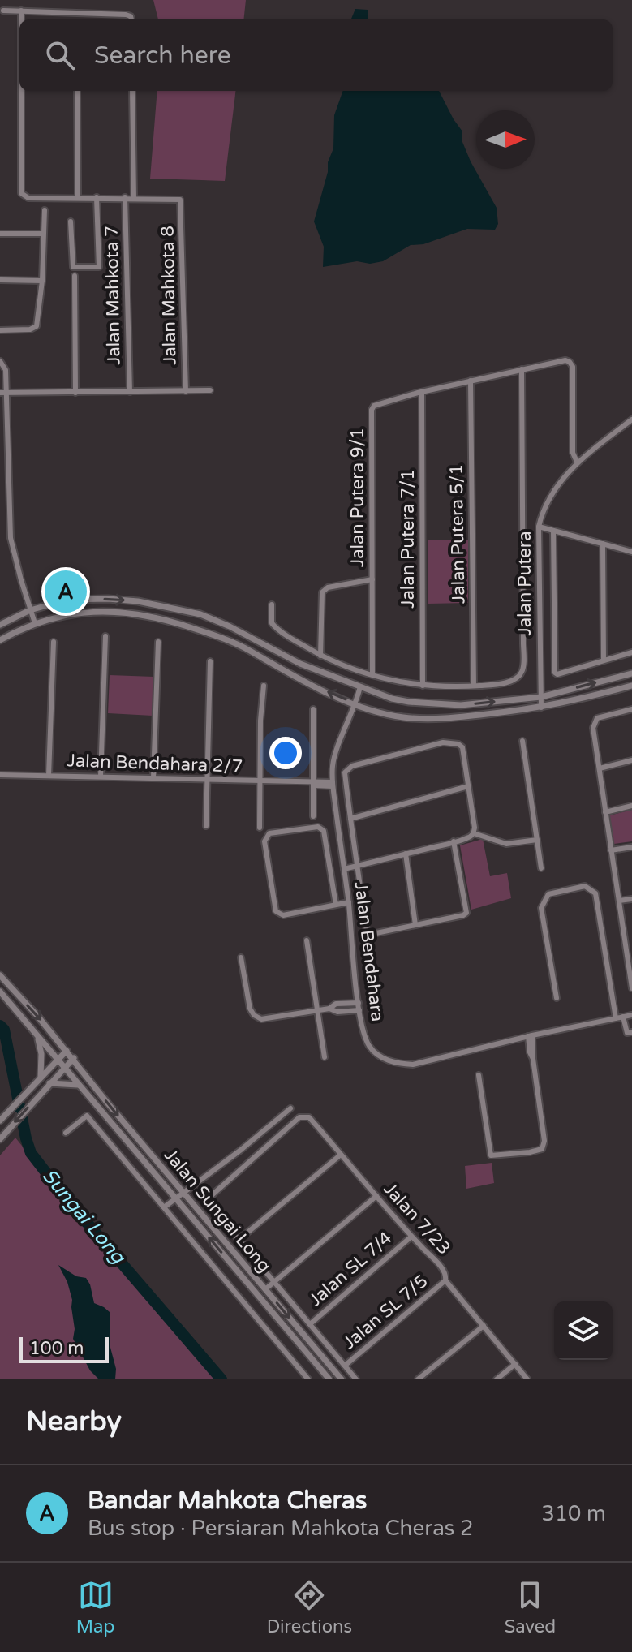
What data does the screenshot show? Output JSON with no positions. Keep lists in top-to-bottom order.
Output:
{
  "streets": {
    "street": [
      "Jalan Mahkota 7",
      "Jalan Mahkota 8",
      "Jalan Putera 9/1",
      "Jalan Putera 5/1",
      "Jalan Putera 7/1",
      "Jalan Putera",
      "Jalan Bendahara 2/7",
      "Jalan Bendahara",
      "Jalan Sungai Long",
      "Jalan 7/23",
      "Jalan SL 7/4",
      "Jalan SL 7/5"
    ]
  },
  "crossings": [
    ["Jalan Putera 9/1", "Jalan Putera 5/1"],
    ["Jalan Putera 9/1", "Jalan Putera 7/1"],
    ["Jalan Putera 9/1", "Jalan Putera"],
    ["Jalan Bendahara 2/7", "Jalan Bendahara"],
    ["Jalan 7/23", "Jalan SL 7/4"],
    ["Jalan 7/23", "Jalan SL 7/5"]
  ],
  "water": ["Sungai Long"],
  "scale_bar": "100 m",
  "north": "right",
  "page": {
    "search": "Search here",
    "pins": "A",
    "scale": "100 m",
    "heading": "Nearby",
    "list": [
      {
        "mark": "A",
        "name": "Bandar Mahkota Cheras",
        "note": "Bus stop · Persiaran Mahkota Cheras 2",
        "value": "310 m"
      }
    ],
    "nav": ["Map", "Directions", "Saved"]
  }
}
